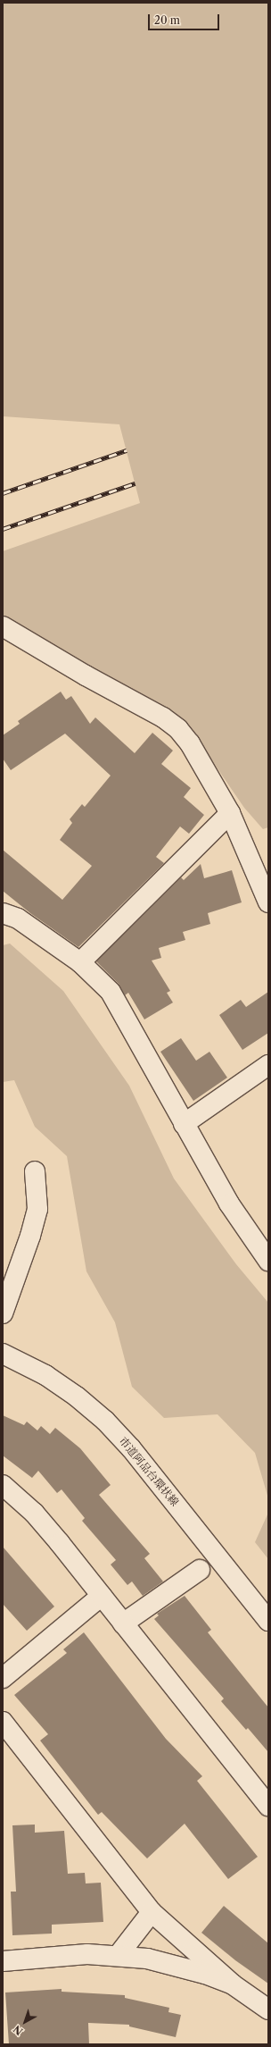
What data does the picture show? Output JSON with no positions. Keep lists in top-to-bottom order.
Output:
{
  "streets": {
    "street": ["市道阿品台環状線"]
  },
  "scale_bar": "20 m",
  "north": "bottom left"
}
